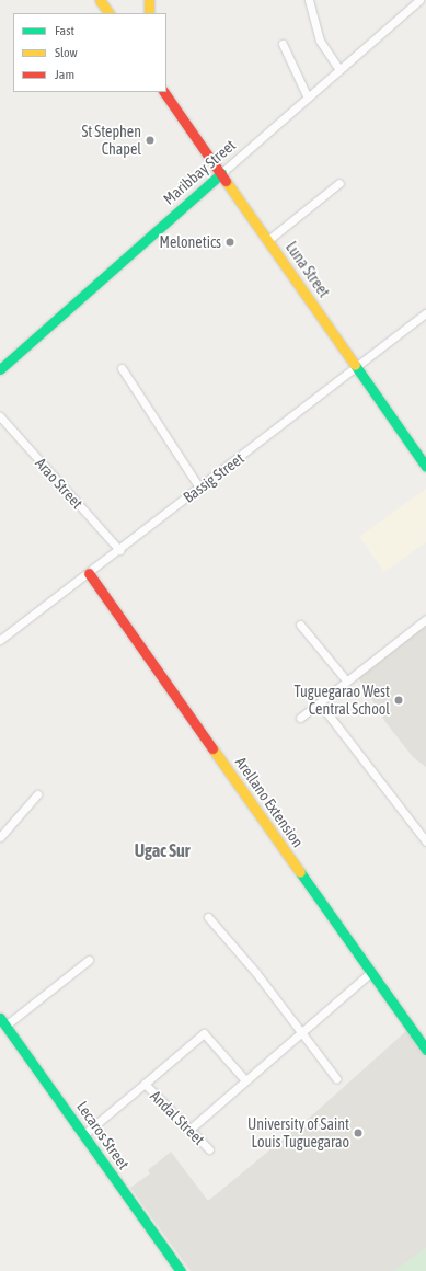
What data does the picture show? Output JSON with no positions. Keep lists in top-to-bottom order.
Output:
{
  "streets": {
    "street": [
      "Maribbay Street",
      "Luna Street",
      "Bassig Street",
      "Arao Street",
      "Arellano Extension",
      "Andal Street",
      "Lecaros Street"
    ]
  },
  "crossings": [
    ["Maribbay Street", "Luna Street"],
    ["Luna Street", "Bassig Street"],
    ["Bassig Street", "Arao Street"],
    ["Bassig Street", "Arellano Extension"],
    ["Andal Street", "Lecaros Street"]
  ],
  "districts": ["Ugac Sur"],
  "places": [
    "St Stephen Chapel",
    "Melonetics",
    "Tuguegarao West Central School",
    "University of Saint Louis Tuguegarao"
  ],
  "legend": ["Fast", "Slow", "Jam"]
}
